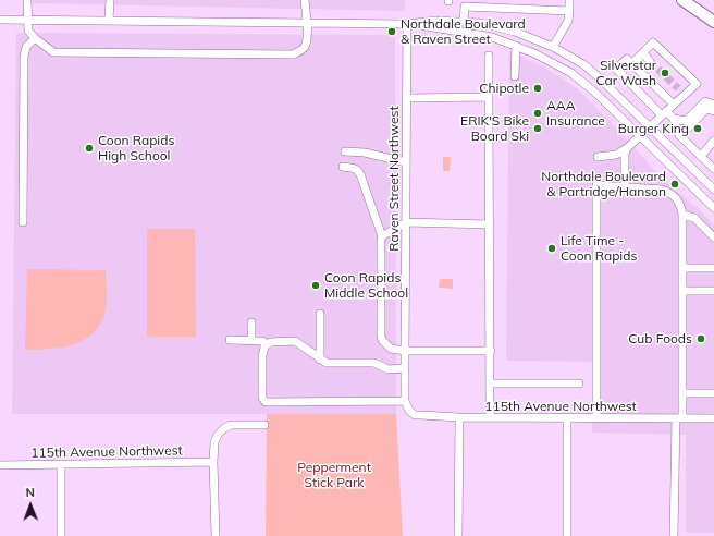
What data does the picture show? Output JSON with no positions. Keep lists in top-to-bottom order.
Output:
{
  "streets": {
    "street": ["Raven Street Northwest", "115th Avenue Northwest"]
  },
  "crossings": [
    ["Raven Street Northwest", "115th Avenue Northwest"]
  ],
  "parks": ["Pepperment Stick Park"],
  "places": [
    "Northdale Boulevard & Raven Street",
    "Silverstar Car Wash",
    "Chipotle",
    "AAA Insurance",
    "ERIK'S Bike Board Ski",
    "Burger King",
    "Coon Rapids High School",
    "Northdale Boulevard & Partridge/Hanson",
    "Life Time - Coon Rapids",
    "Coon Rapids Middle School",
    "Cub Foods"
  ],
  "north": "top"
}
